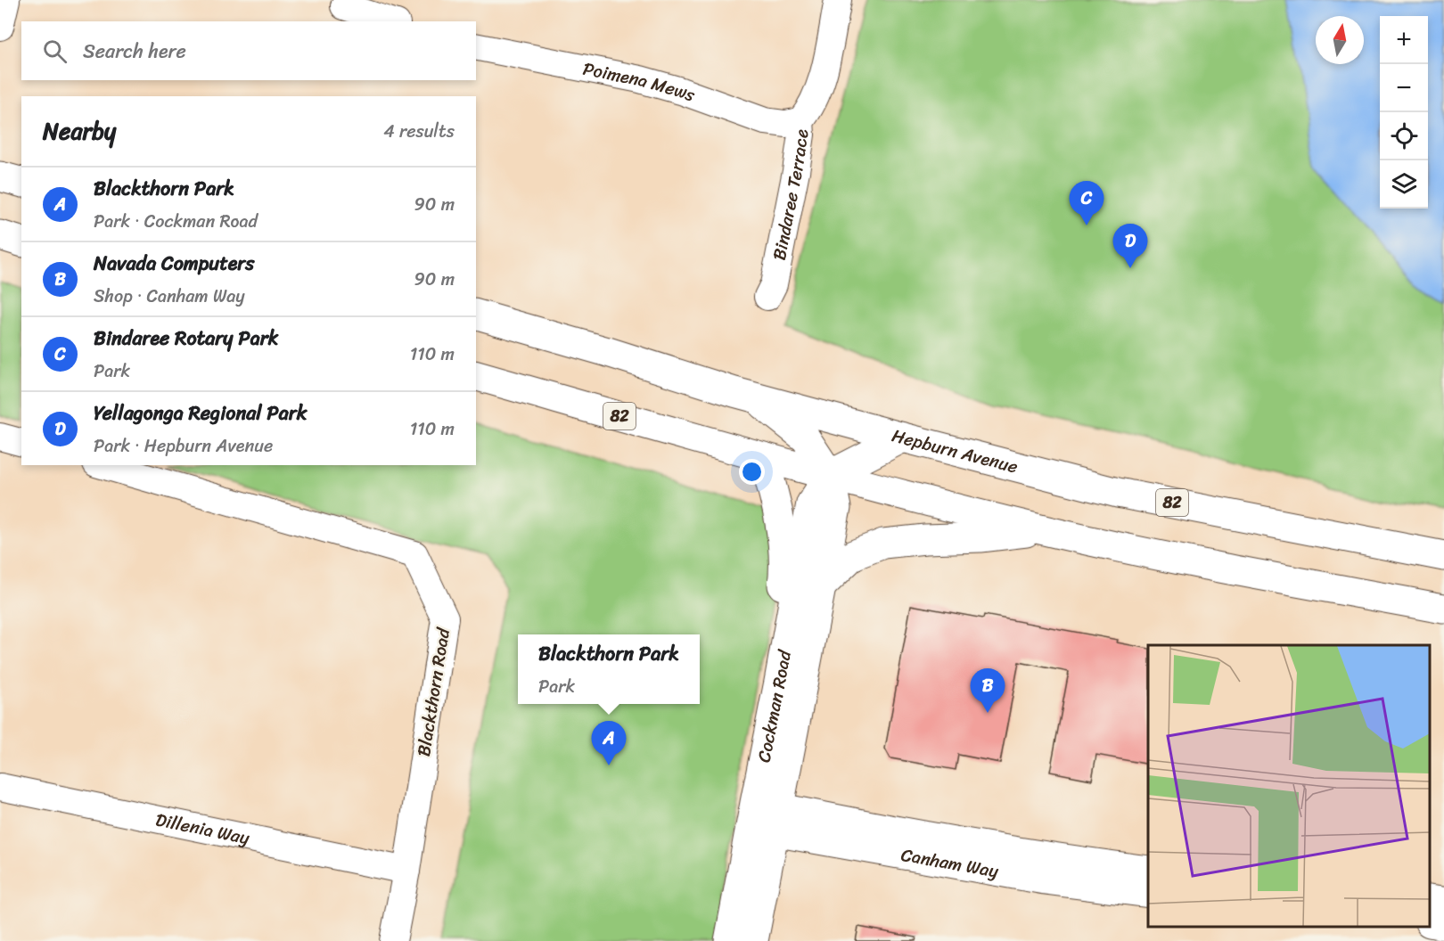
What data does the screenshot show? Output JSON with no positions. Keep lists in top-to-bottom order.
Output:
{
  "streets": {
    "main road": [
      "82",
      "Hepburn Avenue",
      "Cockman Road",
      "Canham Way"
    ],
    "street": [
      "Poimena Mews",
      "Bindaree Terrace",
      "Blackthorn Road",
      "Dillenia Way"
    ]
  },
  "crossings": [
    ["Poimena Mews", "Bindaree Terrace"],
    ["82", "Cockman Road"],
    ["Hepburn Avenue", "Cockman Road"],
    ["Blackthorn Road", "Dillenia Way"],
    ["Cockman Road", "Canham Way"]
  ],
  "north": "top",
  "page": {
    "map_buttons": ["+", "−"],
    "search": "Search here",
    "heading": ["Nearby", "4 results"],
    "list": [
      {
        "mark": "A",
        "name": "Blackthorn Park",
        "note": "Park · Cockman Road",
        "value": "90 m"
      },
      {
        "mark": "B",
        "name": "Navada Computers",
        "note": "Shop · Canham Way",
        "value": "90 m"
      },
      {
        "mark": "C",
        "name": "Bindaree Rotary Park",
        "note": "Park",
        "value": "110 m"
      },
      {
        "mark": "D",
        "name": "Yellagonga Regional Park",
        "note": "Park · Hepburn Avenue",
        "value": "110 m"
      }
    ],
    "pins": [
      "C",
      "D",
      "B",
      "A"
    ],
    "popup": ["Blackthorn Park", "Park"]
  }
}
